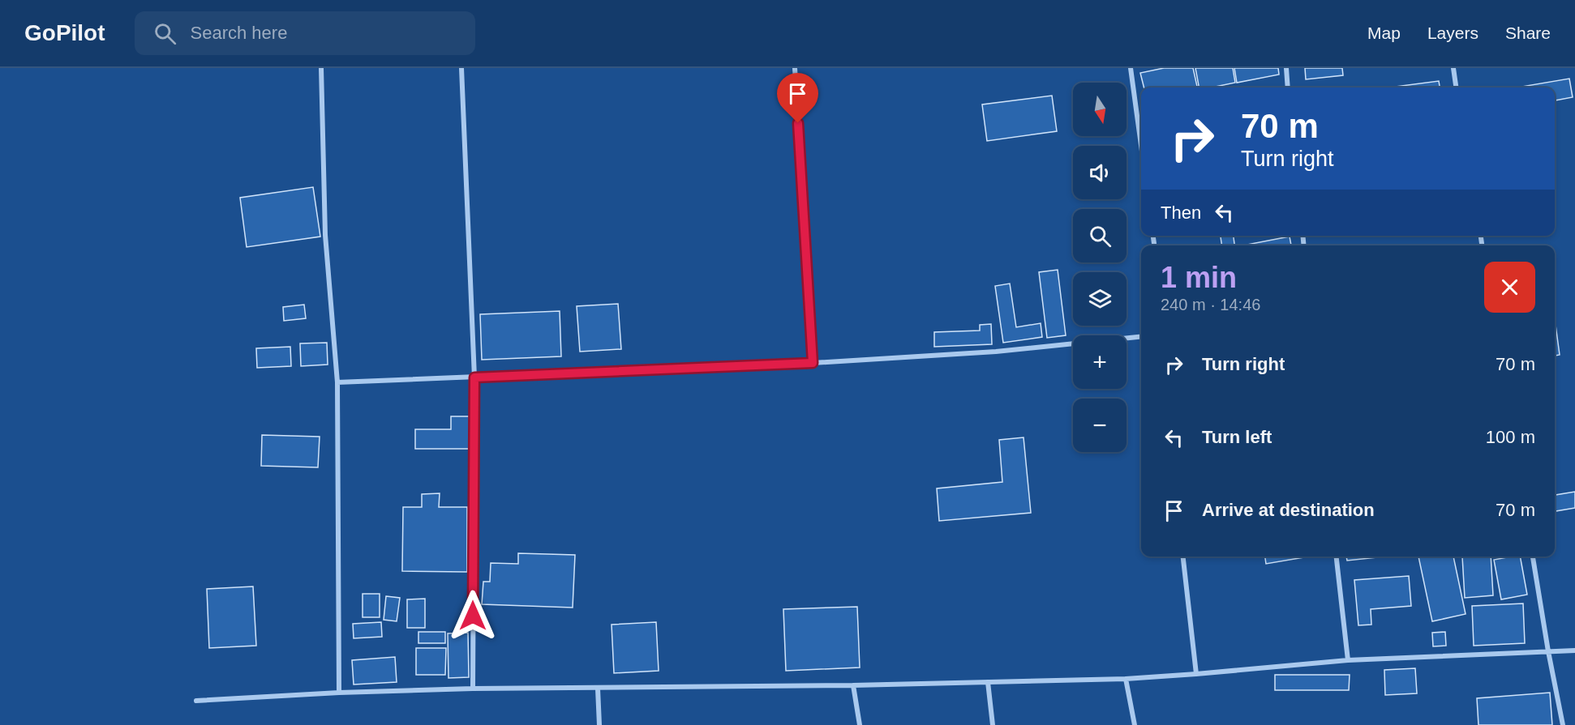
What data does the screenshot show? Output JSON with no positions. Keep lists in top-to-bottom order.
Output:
{
  "north": "bottom",
  "page": {
    "header": "GoPilot",
    "search": "Search here",
    "nav": ["Map", "Layers", "Share"],
    "map_buttons": ["+", "−"],
    "turn": ["70 m", "Turn right"],
    "then": "Then",
    "heading": ["1 min", "240 m · 14:46"],
    "list": [
      {
        "name": "Turn right",
        "value": "70 m"
      },
      {
        "name": "Turn left",
        "value": "100 m"
      },
      {
        "name": "Arrive at destination",
        "value": "70 m"
      }
    ]
  }
}
